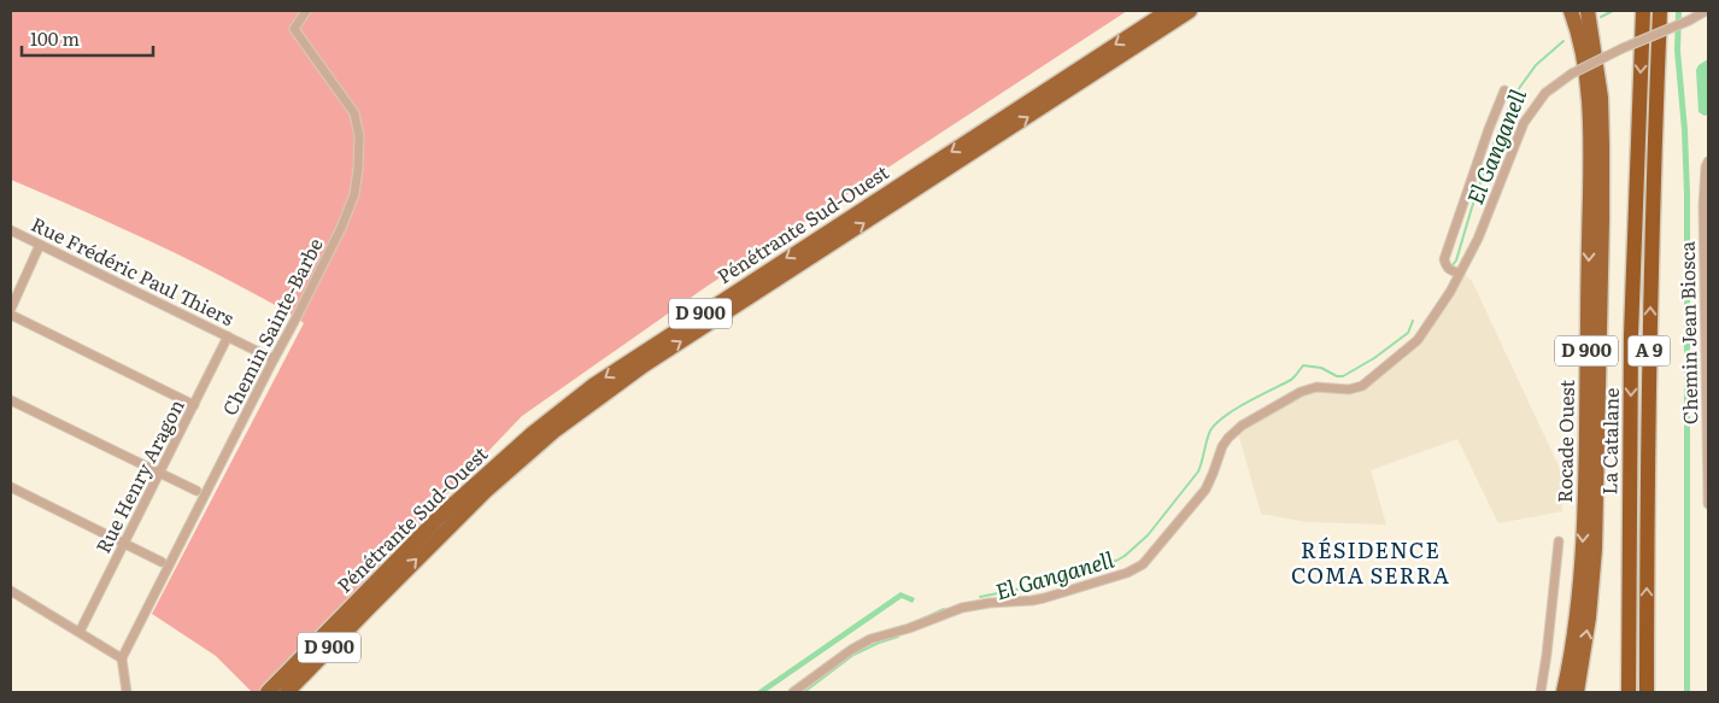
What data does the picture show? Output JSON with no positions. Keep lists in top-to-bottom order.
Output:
{
  "streets": {
    "highway": [
      "Pénétrante Sud-Ouest",
      "D 900",
      "A 9",
      "Rocade Ouest",
      "La Catalane"
    ],
    "street": [
      "Rue Frédéric Paul Thiers",
      "Chemin Sainte-Barbe",
      "Chemin Jean Biosca",
      "Rue Henry Aragon"
    ]
  },
  "crossings": [
    ["Rue Frédéric Paul Thiers", "Chemin Sainte-Barbe"],
    ["Rue Frédéric Paul Thiers", "Rue Henry Aragon"]
  ],
  "districts": ["RÉSIDENCE COMA SERRA"],
  "water": ["El Ganganell"],
  "scale_bar": "100 m"
}
